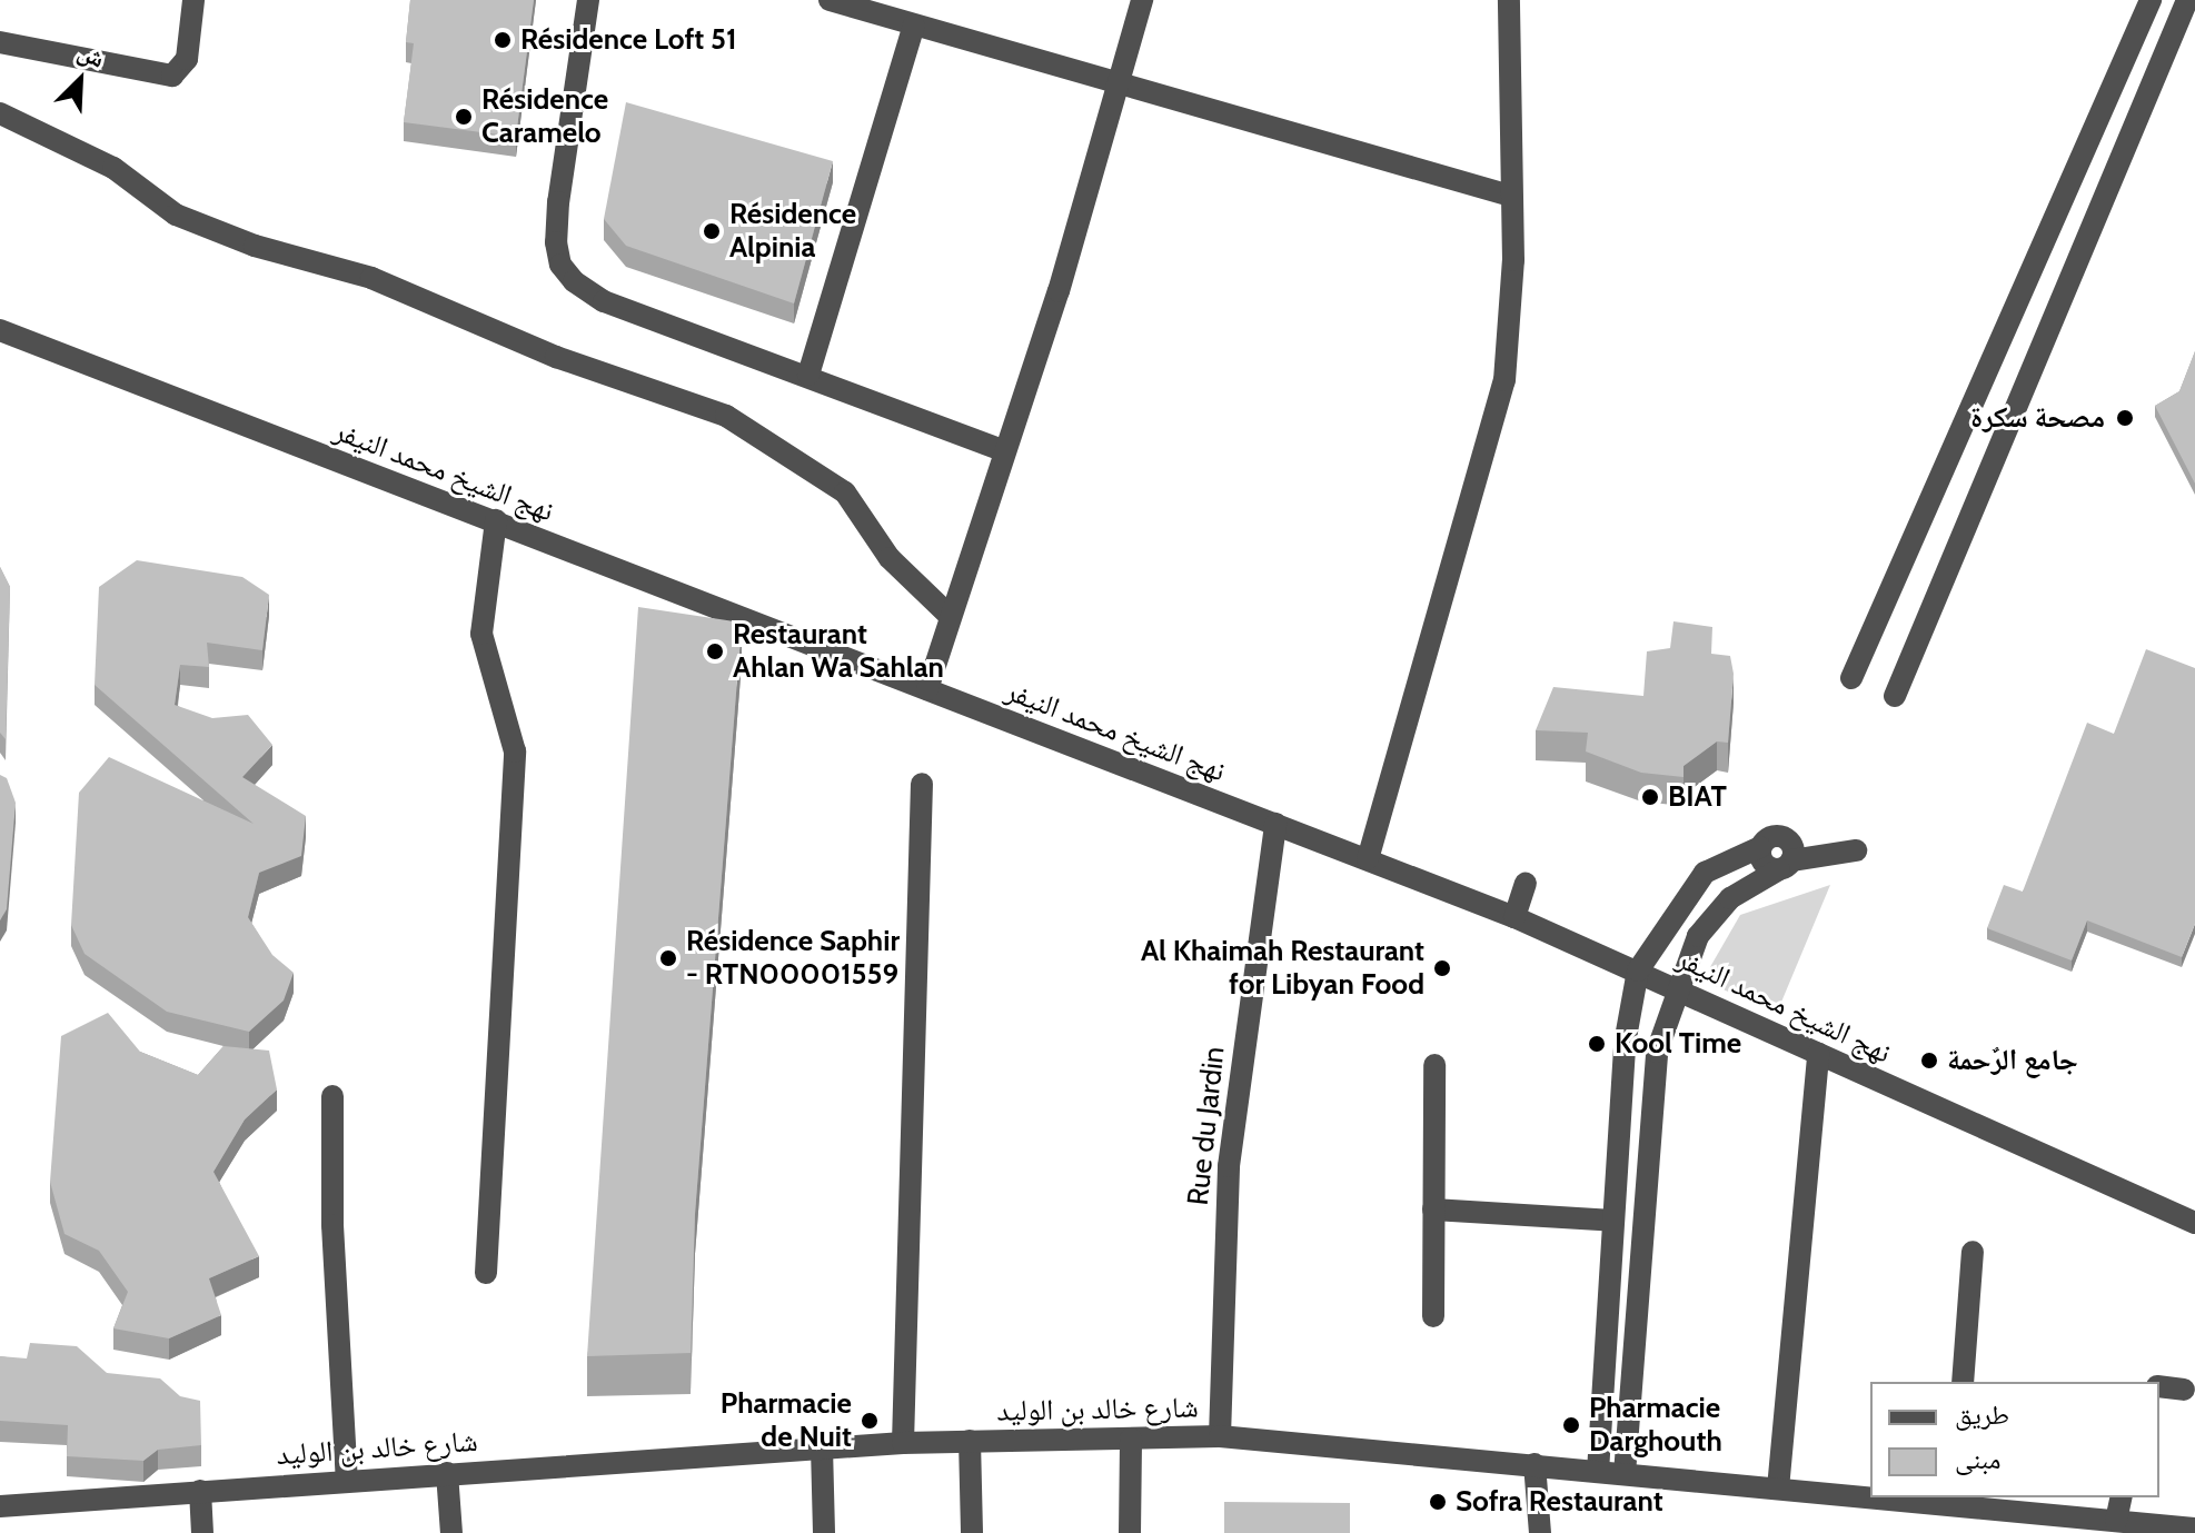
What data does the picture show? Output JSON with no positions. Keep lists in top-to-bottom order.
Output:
{
  "streets": {
    "street": ["نهج الشيخ محمد النيفر", "Rue du Jardin", "شارع خالد بن الوليد"]
  },
  "crossings": [
    ["نهج الشيخ محمد النيفر", "Rue du Jardin"],
    ["Rue du Jardin", "شارع خالد بن الوليد"]
  ],
  "places": [
    "Résidence Loft 51",
    "Résidence Caramelo",
    "Résidence Alpinia",
    "مصحة سكرة",
    "Restaurant Ahlan Wa Sahlan",
    "BIAT",
    "Résidence Saphir - RTN00001559",
    "Al Khaimah Restaurant for Libyan Food",
    "Kool Time",
    "جامع الرٌحمة",
    "Pharmacie de Nuit",
    "Pharmacie Darghouth",
    "Sofra Restaurant"
  ],
  "legend": ["طريق", "مبنى"],
  "north": "top right"
}
